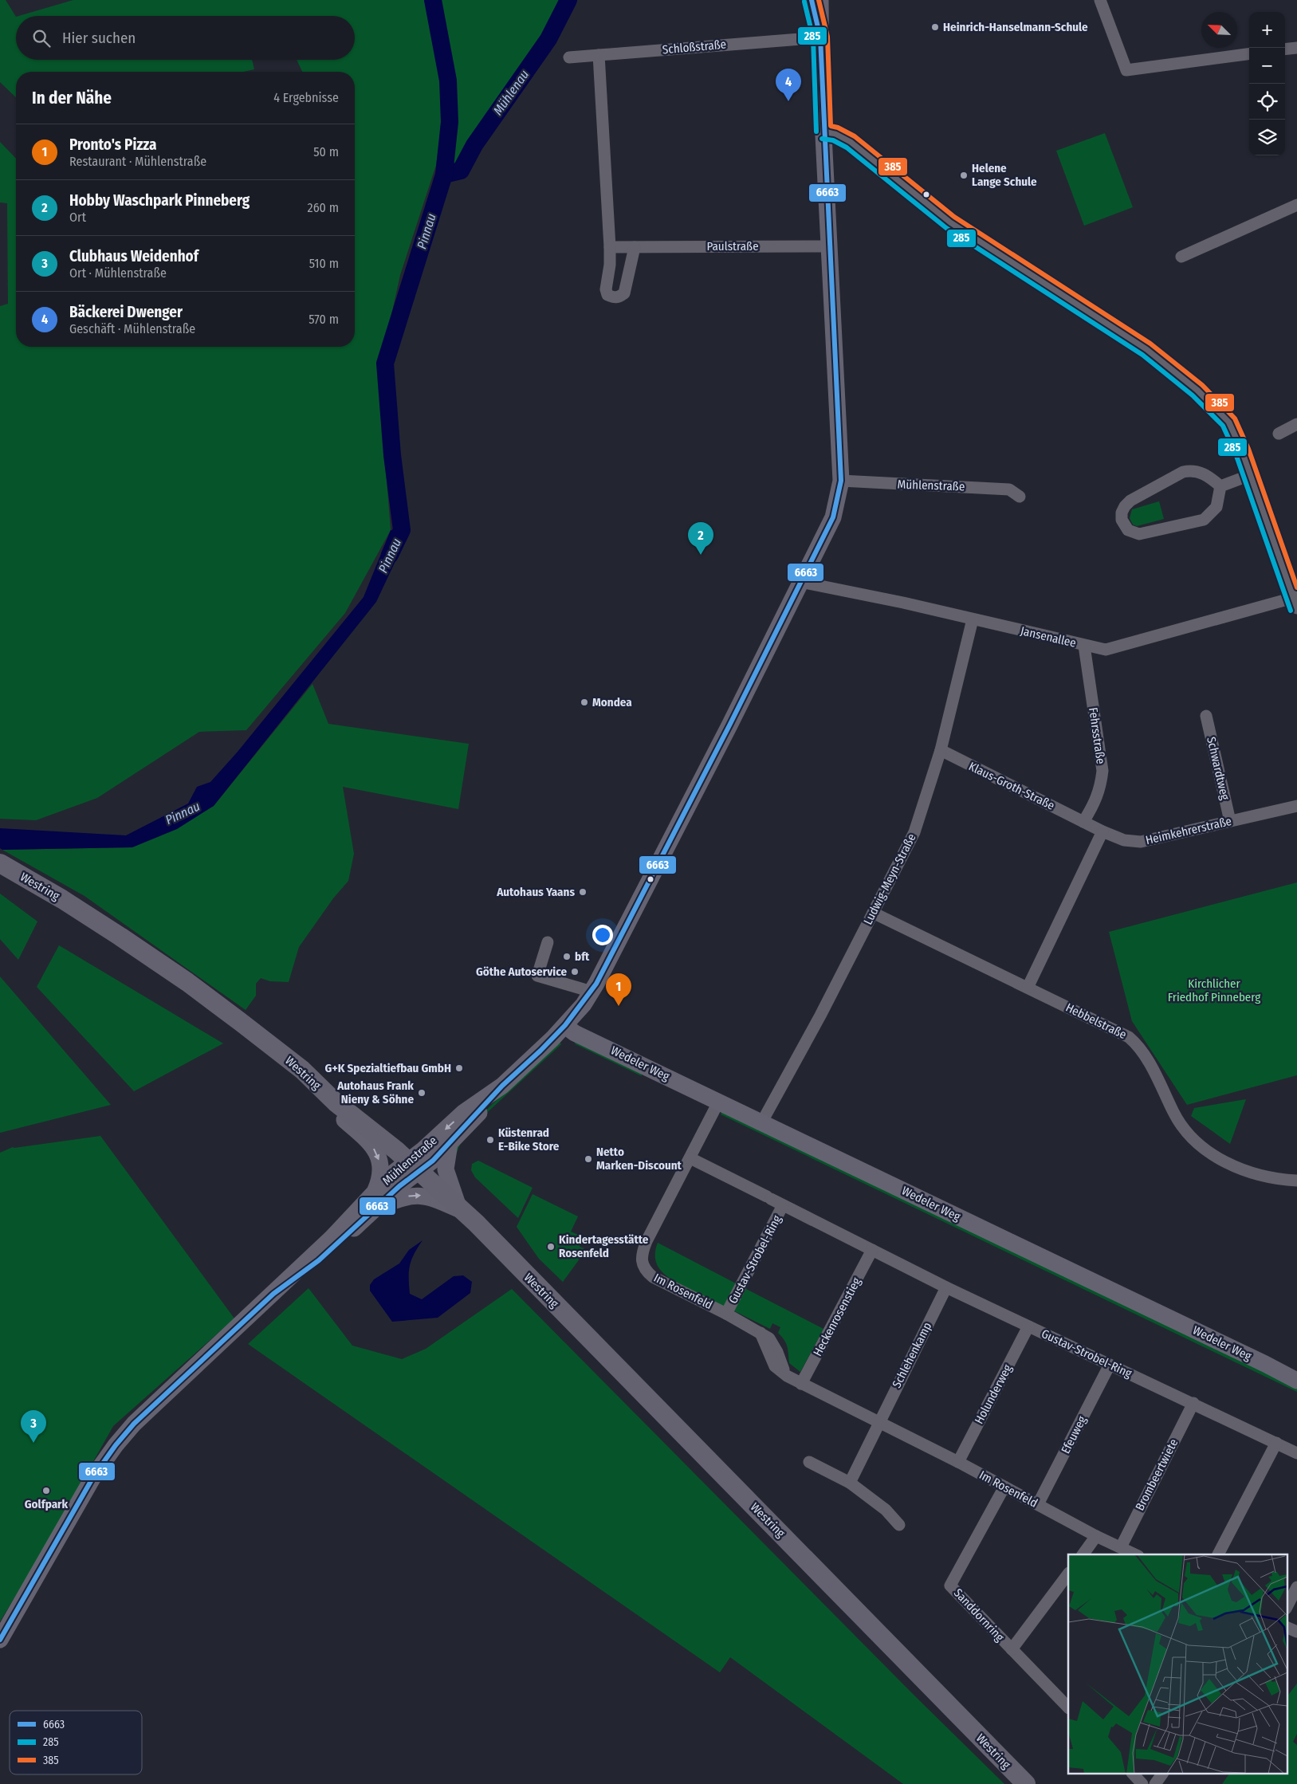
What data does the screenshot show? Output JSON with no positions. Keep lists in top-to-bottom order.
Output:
{
  "streets": {
    "main road": ["Mühlenstraße", "Westring", "Wedeler Weg"],
    "street": [
      "Schloßstraße",
      "Paulstraße",
      "Jansenallee",
      "Fehrsstraße",
      "Schwardtweg",
      "Klaus-Groth-Straße",
      "Heimkehrerstraße",
      "Ludwig-Meyn-Straße",
      "Hebbelstraße",
      "Gustav-Strobel-Ring",
      "Im Rosenfeld",
      "Heckenrosenstieg",
      "Schlehenkamp",
      "Holunderweg",
      "Efeuweg",
      "Brombeertwiete",
      "Sanddornring"
    ]
  },
  "crossings": [
    ["Schloßstraße", "Mühlenstraße"],
    ["Paulstraße", "Mühlenstraße"],
    ["Mühlenstraße", "Jansenallee"],
    ["Mühlenstraße", "Westring"],
    ["Mühlenstraße", "Wedeler Weg"],
    ["Jansenallee", "Fehrsstraße"],
    ["Jansenallee", "Ludwig-Meyn-Straße"],
    ["Fehrsstraße", "Klaus-Groth-Straße"],
    ["Fehrsstraße", "Heimkehrerstraße"],
    ["Schwardtweg", "Heimkehrerstraße"],
    ["Klaus-Groth-Straße", "Heimkehrerstraße"],
    ["Klaus-Groth-Straße", "Ludwig-Meyn-Straße"],
    ["Ludwig-Meyn-Straße", "Hebbelstraße"],
    ["Ludwig-Meyn-Straße", "Wedeler Weg"],
    ["Wedeler Weg", "Im Rosenfeld"],
    ["Gustav-Strobel-Ring", "Im Rosenfeld"],
    ["Gustav-Strobel-Ring", "Heckenrosenstieg"],
    ["Gustav-Strobel-Ring", "Schlehenkamp"],
    ["Gustav-Strobel-Ring", "Holunderweg"],
    ["Gustav-Strobel-Ring", "Efeuweg"],
    ["Gustav-Strobel-Ring", "Brombeertwiete"],
    ["Im Rosenfeld", "Heckenrosenstieg"],
    ["Im Rosenfeld", "Schlehenkamp"],
    ["Im Rosenfeld", "Holunderweg"],
    ["Im Rosenfeld", "Efeuweg"],
    ["Im Rosenfeld", "Brombeertwiete"],
    ["Im Rosenfeld", "Sanddornring"]
  ],
  "water": ["Mühlenau", "Pinnau"],
  "parks": ["Kirchlicher Friedhof Pinneberg"],
  "places": [
    "Heinrich-Hanselmann-Schule",
    "Helene Lange Schule",
    "Mondea",
    "Autohaus Yaans",
    "bft",
    "Göthe Autoservice",
    "G+K Spezialtiefbau GmbH",
    "Autohaus Frank Nieny & Söhne",
    "Küstenrad E-Bike Store",
    "Netto Marken-Discount",
    "Kindertagesstätte Rosenfeld",
    "Golfpark"
  ],
  "lines": ["transit line 6663", "transit line 385", "transit line 285"],
  "legend": ["6663", "285", "385"],
  "north": "top left",
  "page": {
    "map_buttons": ["+", "−"],
    "search": "Hier suchen",
    "pins": [
      "4",
      "2",
      "1",
      "3"
    ],
    "heading": ["In der Nähe", "4 Ergebnisse"],
    "list": [
      {
        "mark": "1",
        "name": "Pronto's Pizza",
        "note": "Restaurant · Mühlenstraße",
        "value": "50 m"
      },
      {
        "mark": "2",
        "name": "Hobby Waschpark Pinneberg",
        "note": "Ort",
        "value": "260 m"
      },
      {
        "mark": "3",
        "name": "Clubhaus Weidenhof",
        "note": "Ort · Mühlenstraße",
        "value": "510 m"
      },
      {
        "mark": "4",
        "name": "Bäckerei Dwenger",
        "note": "Geschäft · Mühlenstraße",
        "value": "570 m"
      }
    ]
  }
}
